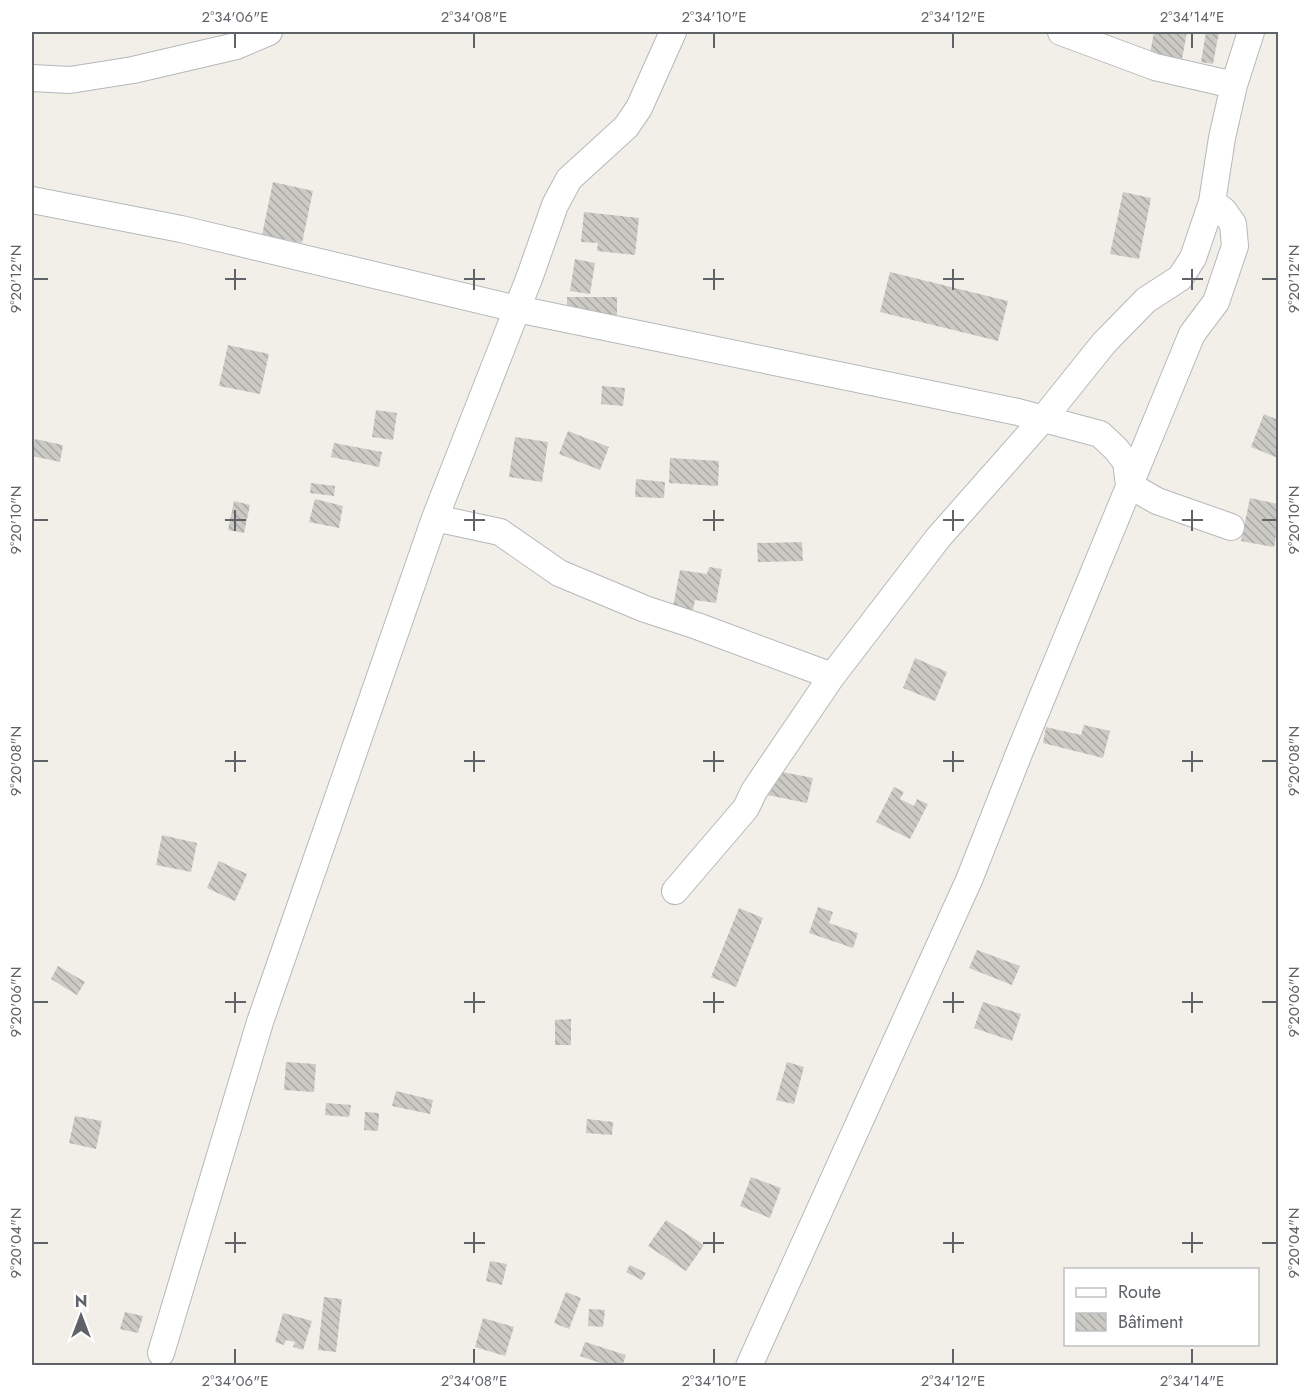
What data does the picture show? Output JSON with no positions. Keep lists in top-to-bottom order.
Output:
{
  "legend": ["Route", "Bâtiment"],
  "north": "top",
  "coordinates": [
    "2°34'06\"E",
    "2°34'08\"E",
    "2°34'10\"E",
    "2°34'12\"E",
    "2°34'14\"E",
    "9°20'12\"N",
    "9°20'10\"N",
    "9°20'08\"N",
    "9°20'06\"N",
    "9°20'04\"N"
  ]
}
